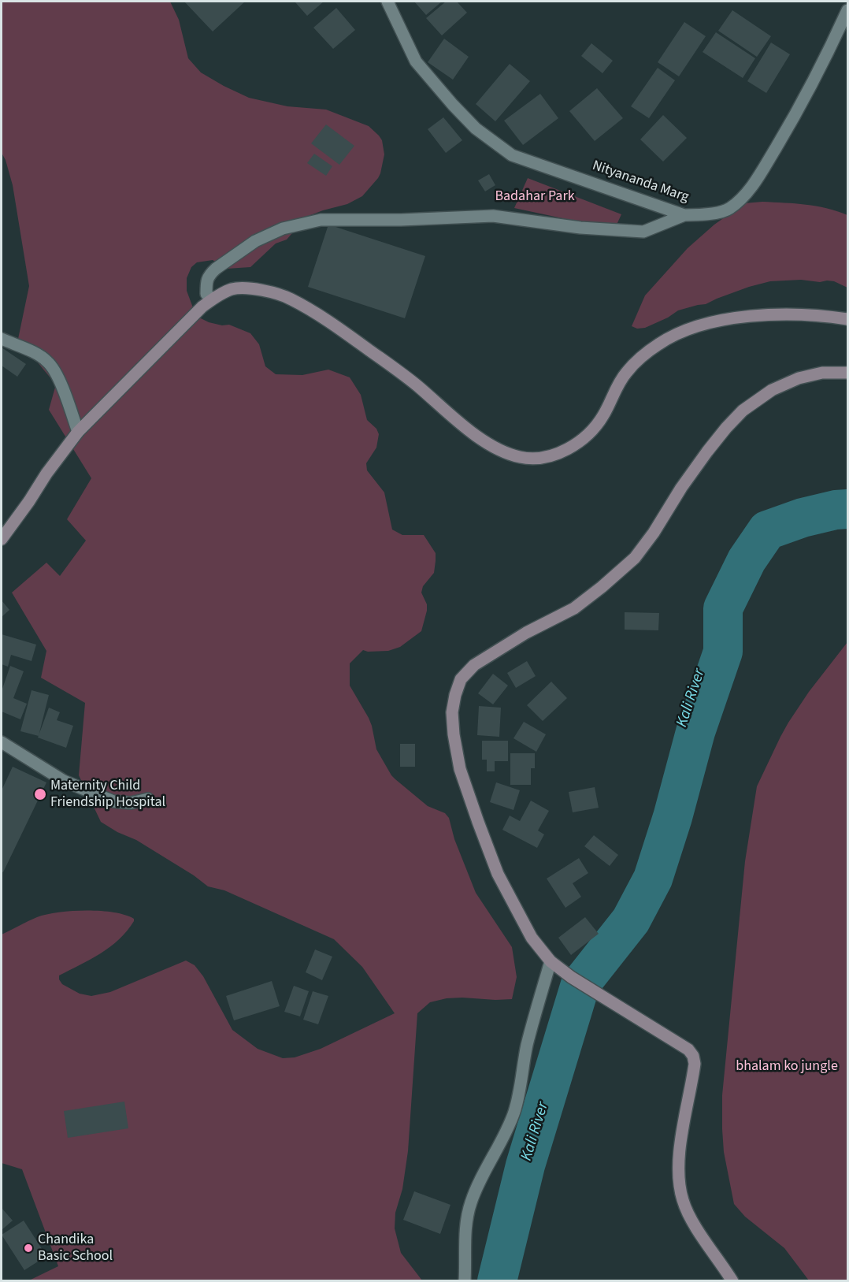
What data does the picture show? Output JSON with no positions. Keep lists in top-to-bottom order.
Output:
{
  "streets": {
    "street": ["Nityananda Marg"]
  },
  "water": ["Kali River"],
  "parks": ["Badahar Park", "bhalam ko jungle"],
  "places": ["Maternity Child Friendship Hospital", "Chandika Basic School"]
}
